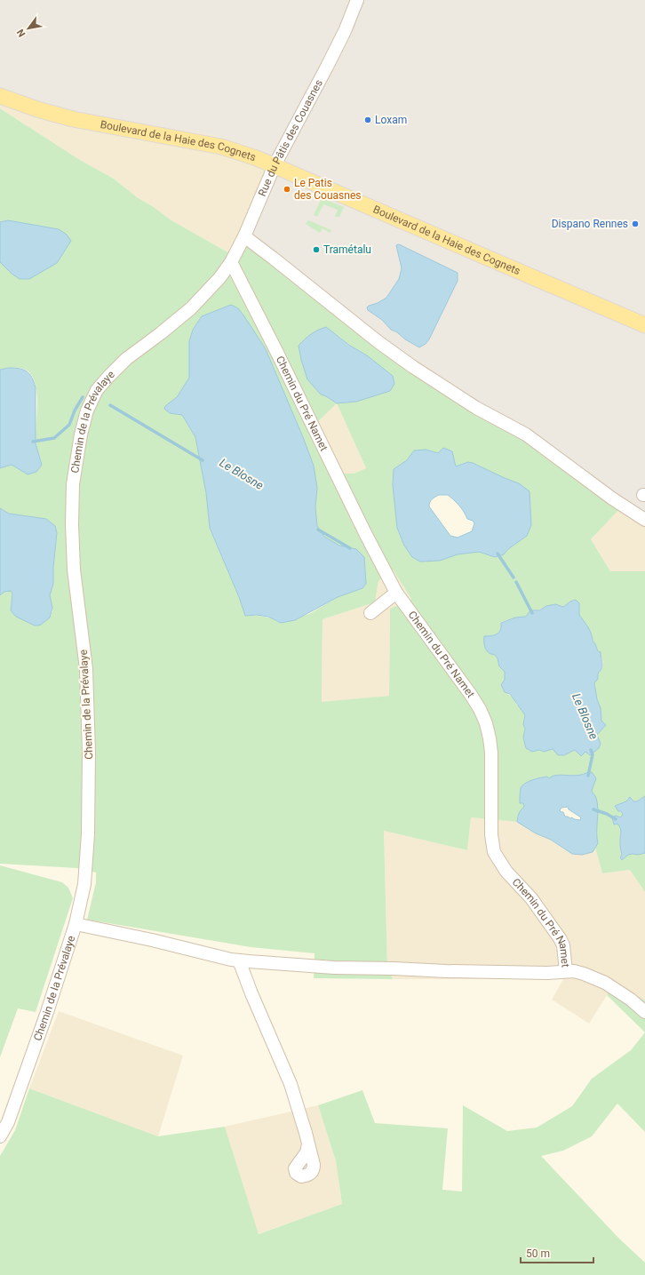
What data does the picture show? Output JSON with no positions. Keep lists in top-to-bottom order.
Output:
{
  "streets": {
    "main road": ["Boulevard de la Haie des Cognets"],
    "street": ["Rue du Pâtis des Couasnes", "Chemin du Pré Namet", "Chemin de la Prévalaye"]
  },
  "crossings": [
    ["Rue du Pâtis des Couasnes", "Boulevard de la Haie des Cognets"],
    ["Rue du Pâtis des Couasnes", "Chemin du Pré Namet"],
    ["Rue du Pâtis des Couasnes", "Chemin de la Prévalaye"]
  ],
  "water": ["Le Blosne"],
  "places": [
    "Loxam",
    "Le Patis des Couasnes",
    "Dispano Rennes",
    "Tramétalu"
  ],
  "scale_bar": "50 m",
  "north": "bottom left"
}
